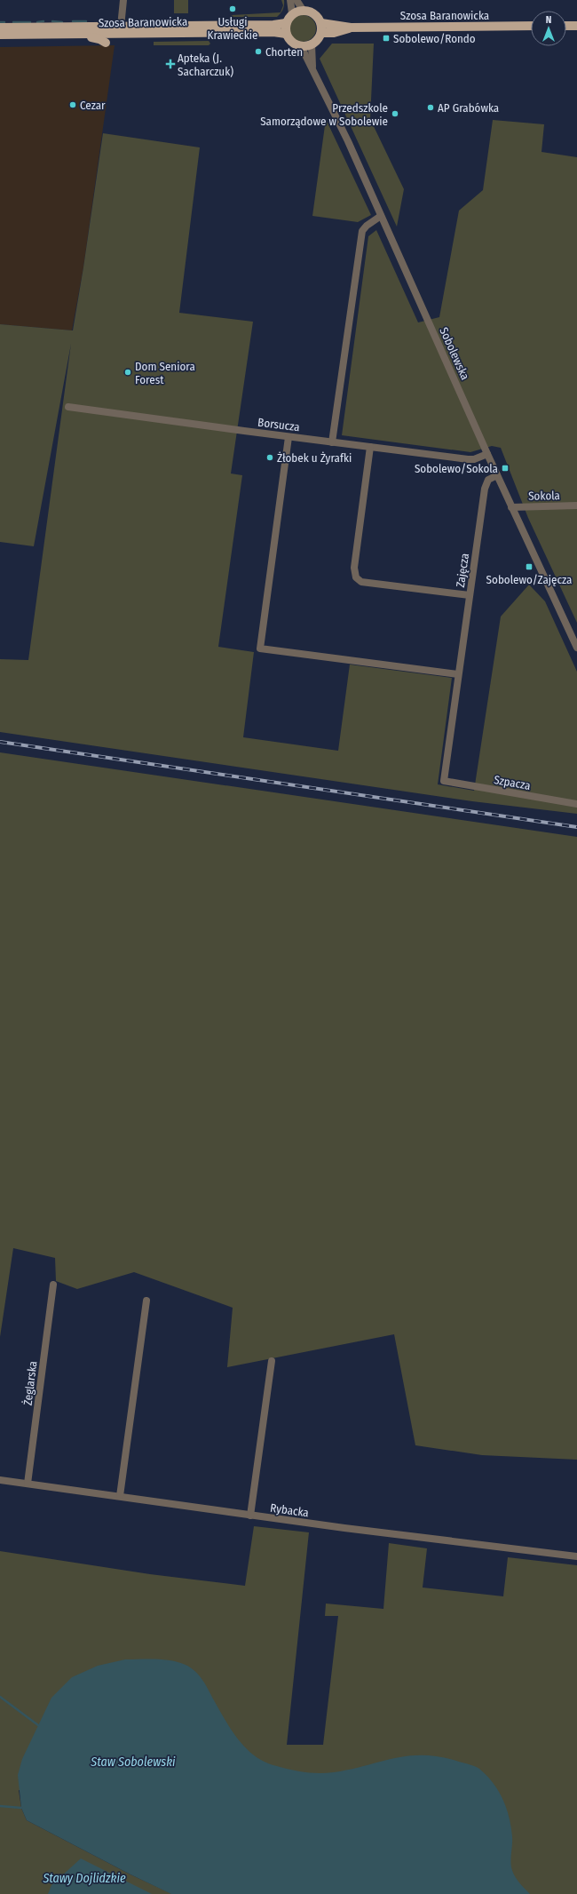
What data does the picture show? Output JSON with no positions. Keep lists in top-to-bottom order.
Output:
{
  "streets": {
    "main road": ["Szosa Baranowicka"],
    "street": [
      "Sobolewska",
      "Borsucza",
      "Sokola",
      "Zajęcza",
      "Szpacza",
      "Żeglarska",
      "Rybacka"
    ]
  },
  "crossings": [
    ["Szosa Baranowicka", "Sobolewska"],
    ["Sobolewska", "Borsucza"],
    ["Sobolewska", "Sokola"],
    ["Sobolewska", "Zajęcza"],
    ["Zajęcza", "Szpacza"],
    ["Żeglarska", "Rybacka"]
  ],
  "water": ["Staw Sobolewski", "Stawy Dojlidzkie"],
  "places": {
    "other": [
      "Usługi Krawieckie",
      "Chorten",
      "Cezar",
      "AP Grabówka",
      "Przedszkole Samorządowe w Sobolewie",
      "Dom Seniora Forest",
      "Żłobek u Żyrafki"
    ],
    "transit": ["Sobolewo/Rondo", "Sobolewo/Sokola", "Sobolewo/Zajęcza"],
    "health": ["Apteka (J. Sacharczuk)"]
  },
  "north": "top"
}
